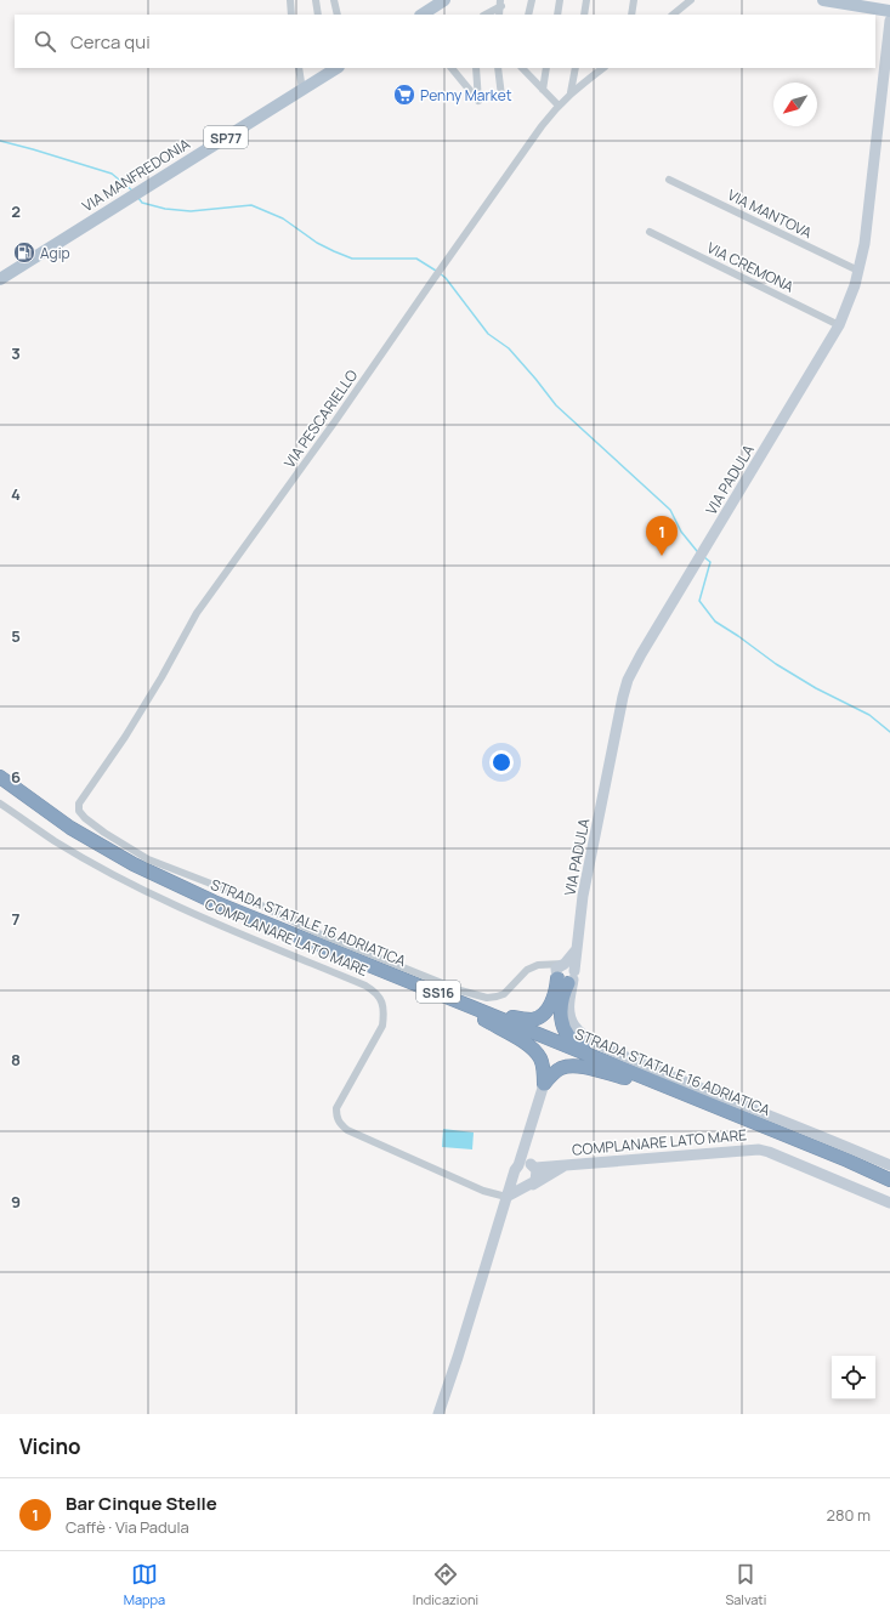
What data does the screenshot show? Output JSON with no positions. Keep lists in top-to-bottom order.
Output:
{
  "streets": {
    "highway": ["STRADA STATALE 16 ADRIATICA", "SS16"],
    "main road": ["SP77", "VIA MANFREDONIA"],
    "street": [
      "VIA MANTOVA",
      "VIA CREMONA",
      "VIA PESCARIELLO",
      "VIA PADULA",
      "COMPLANARE LATO MARE"
    ]
  },
  "crossings": [
    ["VIA MANTOVA", "VIA PADULA"],
    ["VIA CREMONA", "VIA PADULA"]
  ],
  "places": {
    "supermarket": ["Penny Market"],
    "fuel station": ["Agip"]
  },
  "north": "bottom left",
  "page": {
    "search": "Cerca qui",
    "pins": "1",
    "heading": "Vicino",
    "list": [
      {
        "mark": "1",
        "name": "Bar Cinque Stelle",
        "note": "Caffè · Via Padula",
        "value": "280 m"
      }
    ],
    "nav": ["Mappa", "Indicazioni", "Salvati"]
  },
  "grid": {
    "rows": [
      "2",
      "3",
      "4",
      "5",
      "6",
      "7",
      "8",
      "9"
    ]
  }
}
